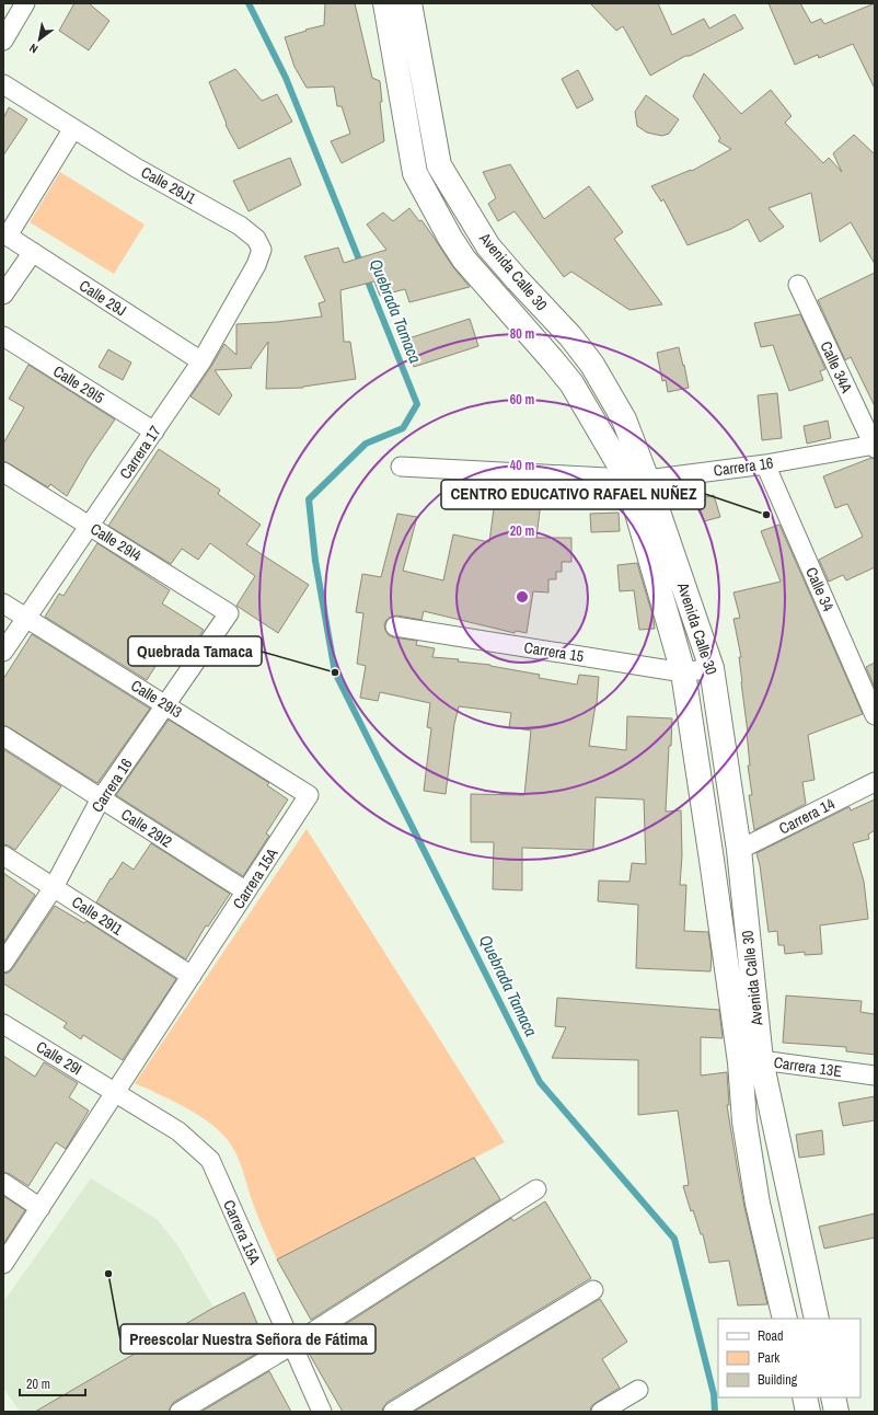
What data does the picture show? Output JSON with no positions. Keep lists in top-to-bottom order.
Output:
{
  "streets": {
    "main road": ["Avenida Calle 30"],
    "street": [
      "Calle 29J1",
      "Calle 29J",
      "Calle 34A",
      "Calle 29I5",
      "Carrera 17",
      "Carrera 16",
      "Calle 29I4",
      "Calle 34",
      "Carrera 15",
      "Calle 29I3",
      "Carrera 14",
      "Calle 29I2",
      "Carrera 15A",
      "Calle 29I1",
      "Calle 29I",
      "Carrera 13E"
    ]
  },
  "crossings": [
    ["Calle 29J1", "Carrera 17"],
    ["Avenida Calle 30", "Carrera 16"],
    ["Avenida Calle 30", "Carrera 15"],
    ["Avenida Calle 30", "Carrera 14"],
    ["Avenida Calle 30", "Carrera 13E"],
    ["Calle 29J", "Carrera 17"],
    ["Calle 34A", "Carrera 16"],
    ["Calle 29I5", "Carrera 17"],
    ["Carrera 17", "Calle 29I4"],
    ["Carrera 17", "Calle 29I3"],
    ["Carrera 16", "Calle 29I4"],
    ["Carrera 16", "Calle 34"],
    ["Carrera 16", "Calle 29I3"],
    ["Carrera 16", "Calle 29I2"],
    ["Carrera 16", "Calle 29I1"],
    ["Calle 29I3", "Carrera 15A"],
    ["Calle 29I2", "Carrera 15A"],
    ["Carrera 15A", "Calle 29I1"],
    ["Carrera 15A", "Calle 29I"]
  ],
  "water": ["Quebrada Tamaca"],
  "places": ["CENTRO EDUCATIVO RAFAEL NUÑEZ", "Quebrada Tamaca", "Preescolar Nuestra Señora de Fátima"],
  "legend": ["Road", "Park", "Building"],
  "scale_bar": "20 m",
  "north": "bottom left",
  "rings": [
    "80 m",
    "60 m",
    "40 m",
    "20 m"
  ]
}
